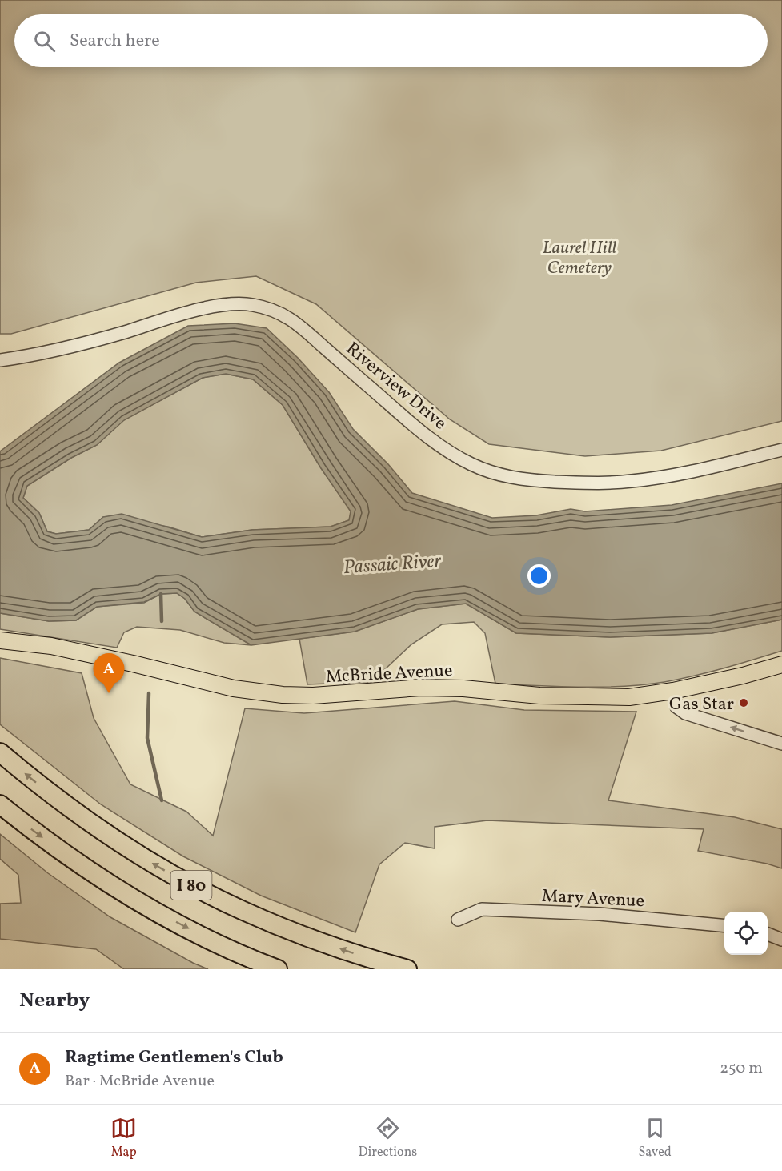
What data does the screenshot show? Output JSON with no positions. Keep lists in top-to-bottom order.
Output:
{
  "streets": {
    "highway": ["I 80"],
    "main road": ["McBride Avenue"],
    "street": ["Riverview Drive", "Mary Avenue"]
  },
  "water": ["Passaic River"],
  "parks": ["Laurel Hill Cemetery"],
  "places": ["Gas Star"],
  "page": {
    "search": "Search here",
    "pins": "A",
    "heading": "Nearby",
    "list": [
      {
        "mark": "A",
        "name": "Ragtime Gentlemen's Club",
        "note": "Bar · McBride Avenue",
        "value": "250 m"
      }
    ],
    "nav": ["Map", "Directions", "Saved"]
  }
}
